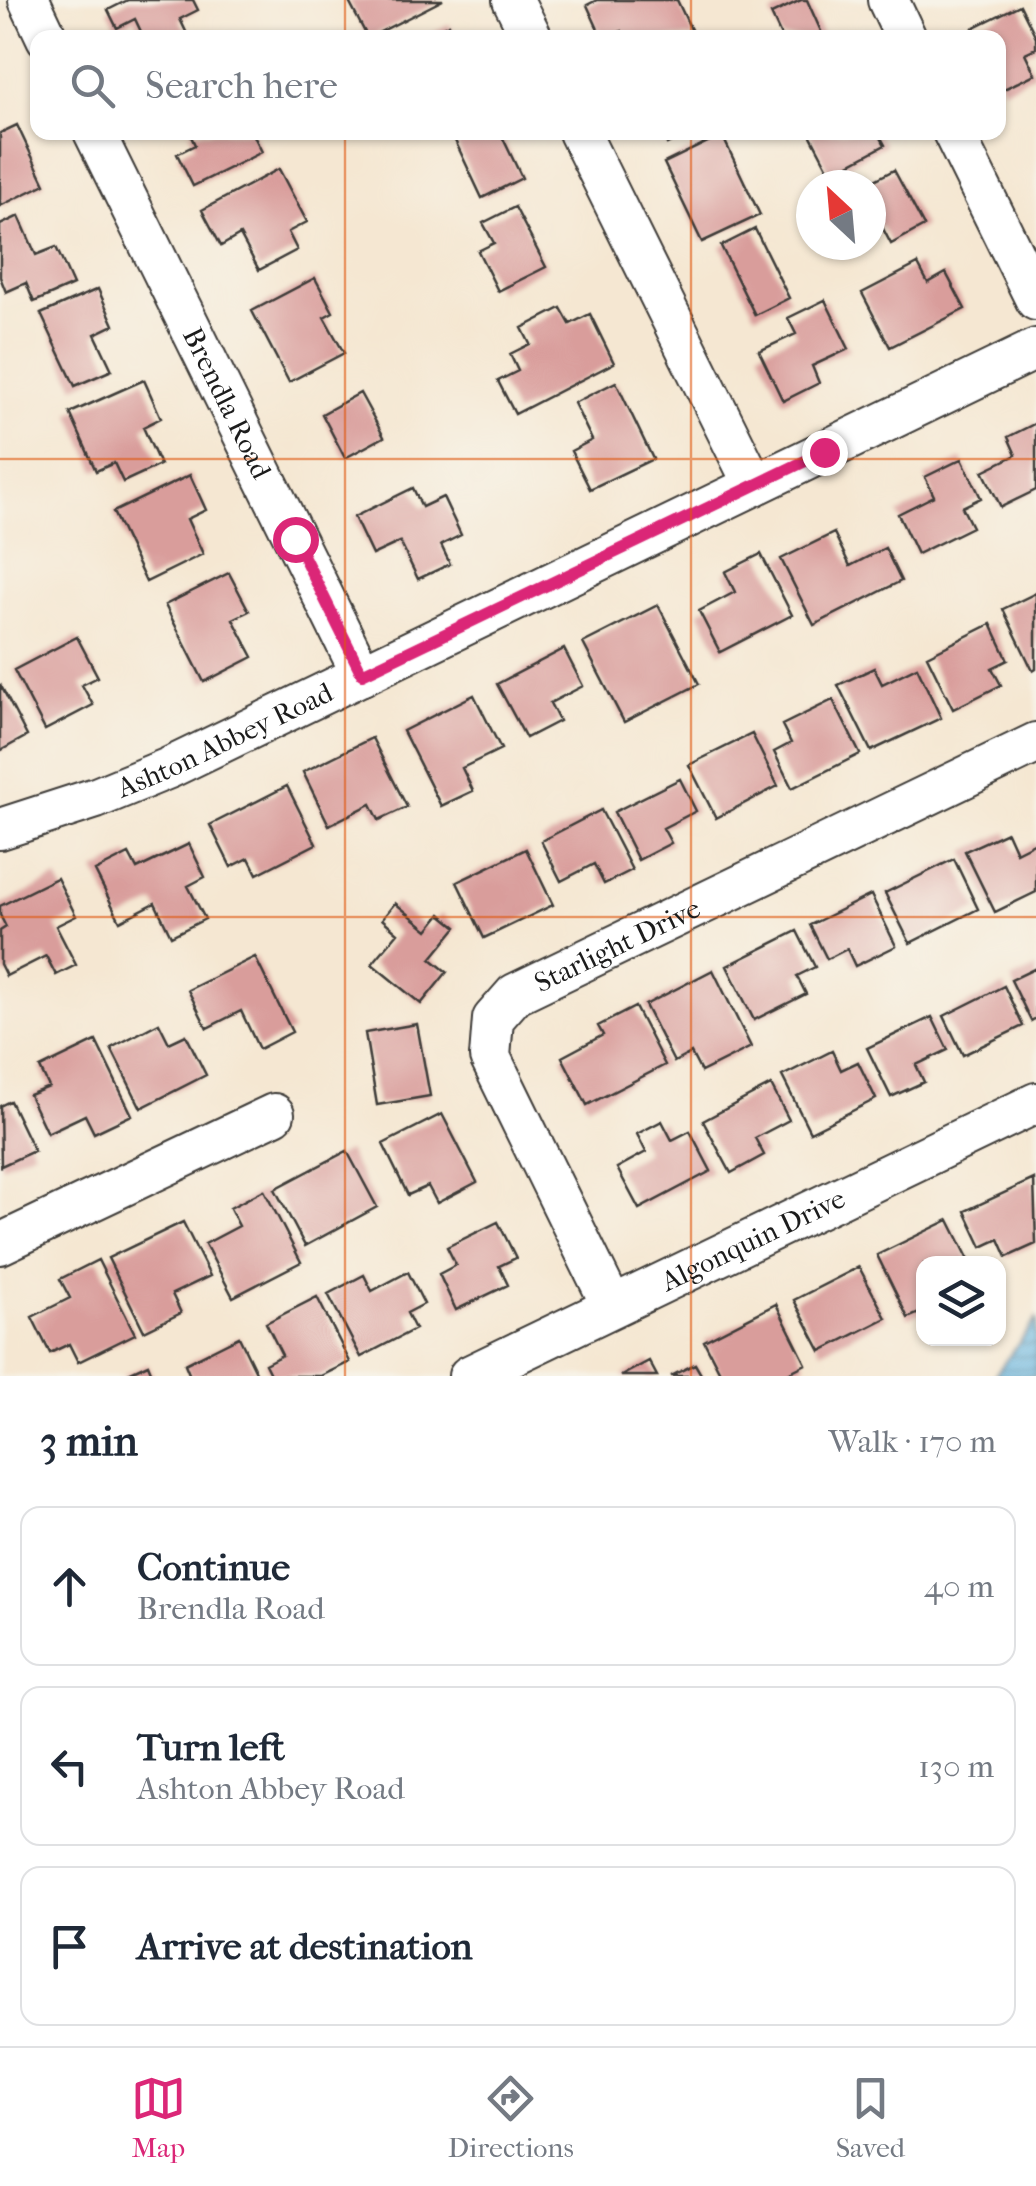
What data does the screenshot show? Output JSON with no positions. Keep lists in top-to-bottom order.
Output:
{
  "streets": {
    "street": [
      "Brendla Road",
      "Ashton Abbey Road",
      "Starlight Drive",
      "Algonquin Drive"
    ]
  },
  "crossings": [
    ["Brendla Road", "Ashton Abbey Road"],
    ["Starlight Drive", "Algonquin Drive"]
  ],
  "north": "top left",
  "page": {
    "search": "Search here",
    "heading": ["3 min", "Walk · 170 m"],
    "list": [
      ["Continue", "Brendla Road", "40 m"],
      ["Turn left", "Ashton Abbey Road", "130 m"],
      "Arrive at destination"
    ],
    "nav": ["Map", "Directions", "Saved"]
  }
}
